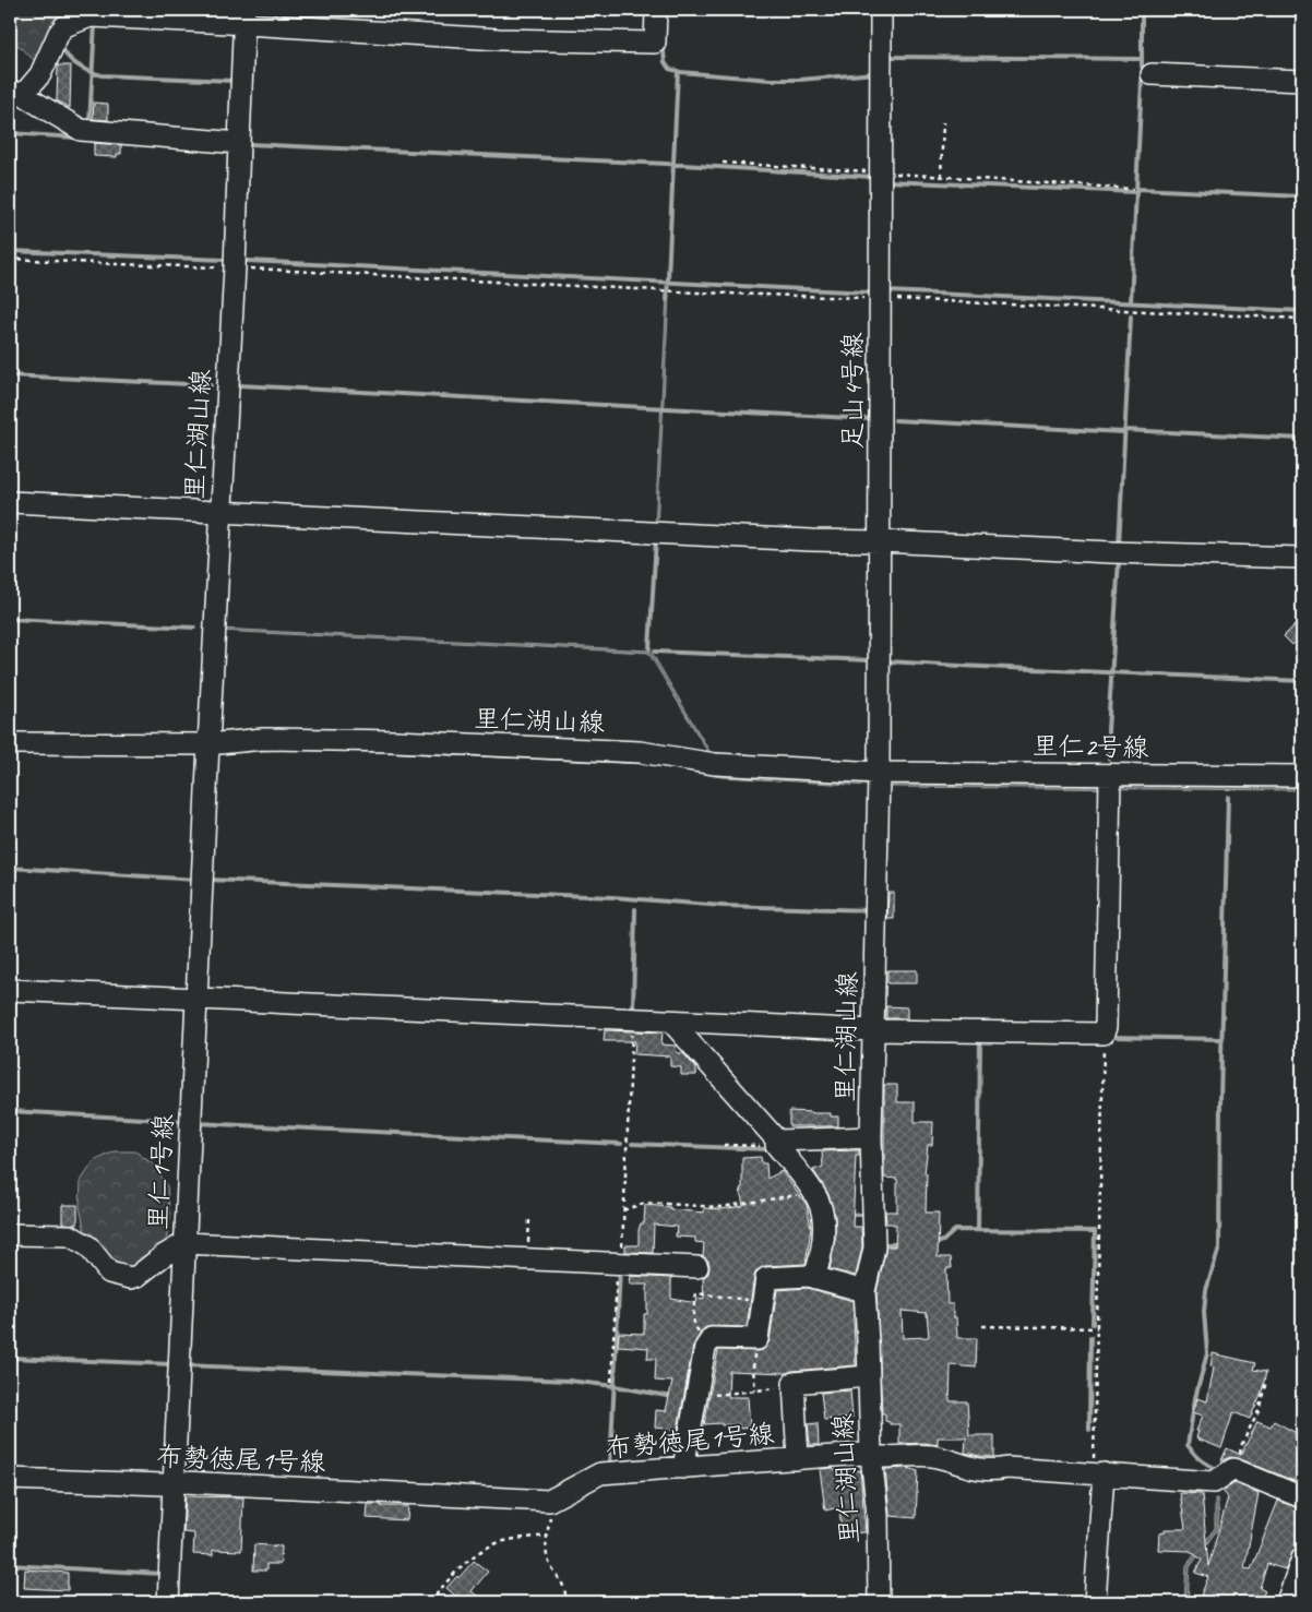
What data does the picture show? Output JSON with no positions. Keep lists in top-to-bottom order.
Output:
{
  "streets": {
    "street": [
      "足山4号線",
      "里仁湖山線",
      "里仁2号線",
      "里仁1号線",
      "布勢徳尾1号線"
    ]
  },
  "crossings": [
    ["足山4号線", "里仁湖山線"],
    ["足山4号線", "里仁2号線"],
    ["里仁湖山線", "里仁2号線"],
    ["里仁湖山線", "里仁1号線"],
    ["里仁湖山線", "布勢徳尾1号線"],
    ["里仁1号線", "布勢徳尾1号線"]
  ]
}
